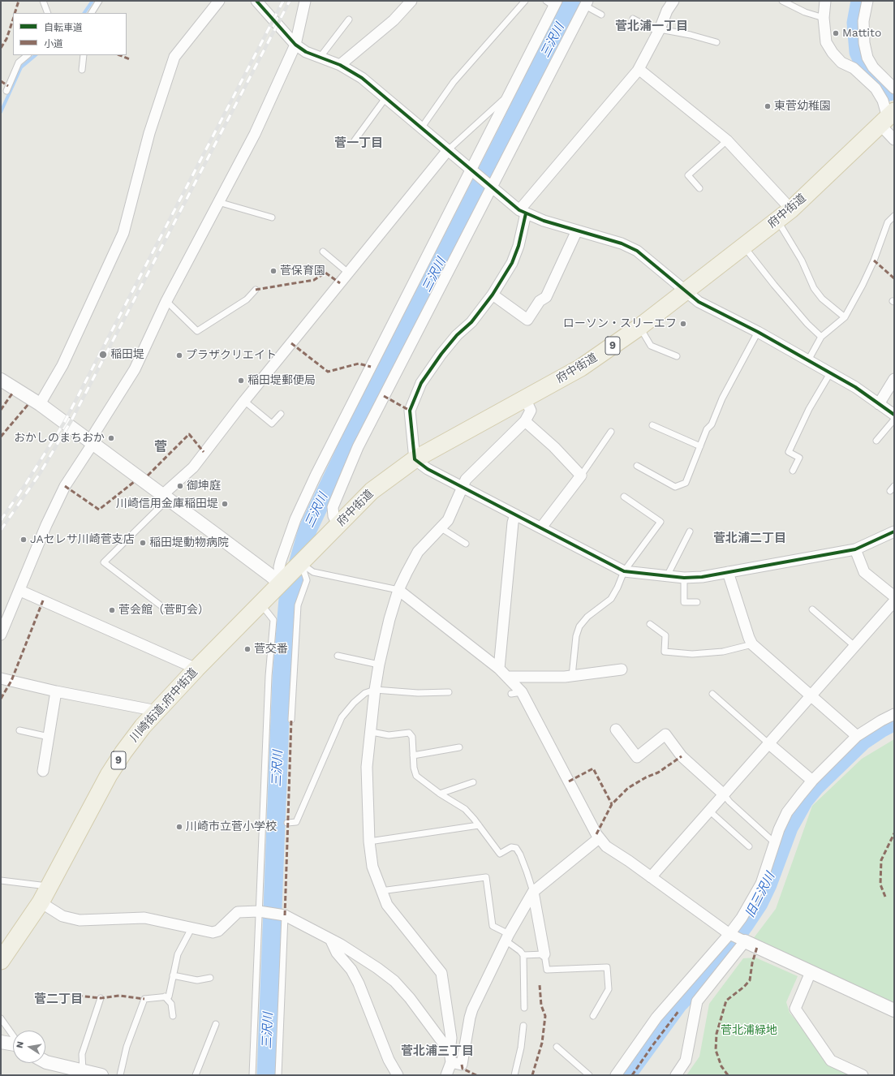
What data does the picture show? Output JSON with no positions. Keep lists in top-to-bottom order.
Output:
{
  "streets": {
    "main road": ["府中街道", "9", "川崎街道;府中街道"]
  },
  "crossings": [
    ["府中街道", "川崎街道;府中街道"]
  ],
  "districts": [
    "菅北浦一丁目",
    "菅一丁目",
    "菅",
    "菅北浦二丁目",
    "菅二丁目",
    "菅北浦三丁目"
  ],
  "water": ["三沢川", "旧三沢川"],
  "parks": ["菅北浦緑地"],
  "places": [
    "Mattito",
    "東菅幼稚園",
    "菅保育園",
    "ローソン・スリーエフ",
    "稲田堤",
    "プラザクリエイト",
    "稲田堤郵便局",
    "おかしのまちおか",
    "御坤庭",
    "川崎信用金庫稲田堤",
    "JAセレサ川崎菅支店",
    "稲田堤動物病院",
    "菅会館（菅町会）",
    "菅交番",
    "川崎市立菅小学校"
  ],
  "legend": ["自転車道", "小道"],
  "north": "left"
}
